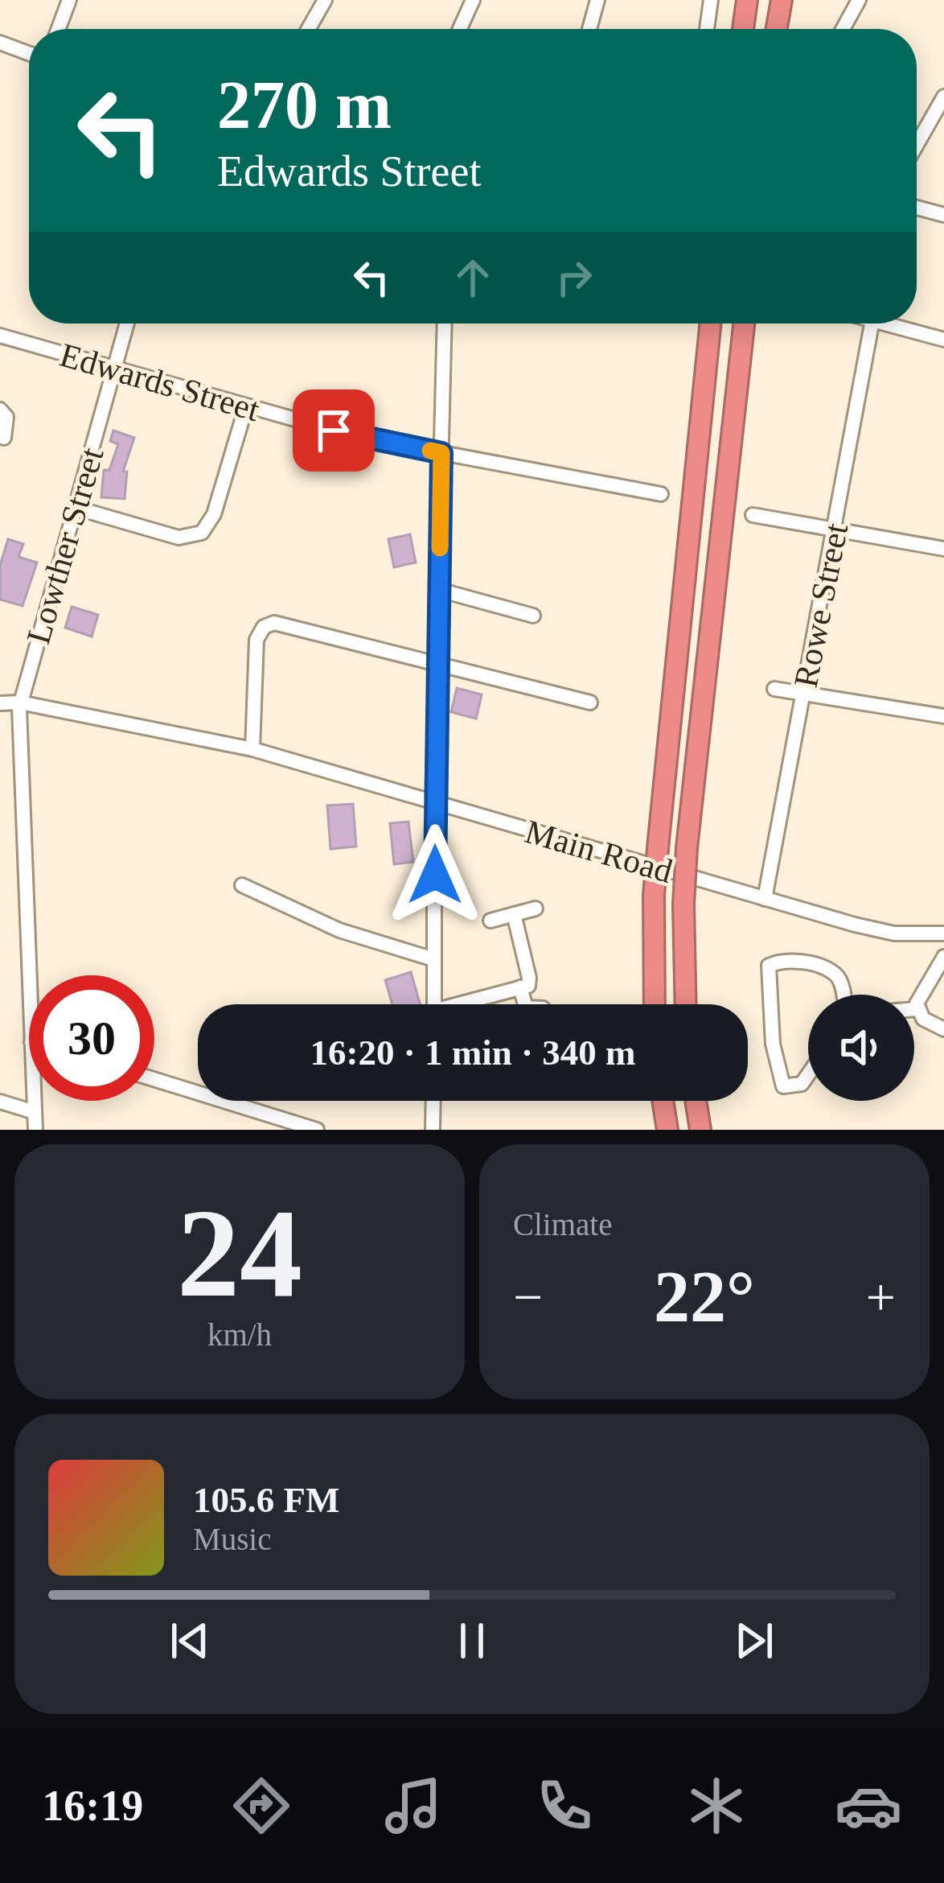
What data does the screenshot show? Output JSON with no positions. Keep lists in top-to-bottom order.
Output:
{
  "streets": {
    "street": [
      "Edwards Street",
      "Lowther Street",
      "Rowe Street",
      "Main Road"
    ]
  },
  "crossings": [
    ["Edwards Street", "Lowther Street"],
    ["Lowther Street", "Main Road"],
    ["Rowe Street", "Main Road"]
  ],
  "page": {
    "turn": ["270 m", "Edwards Street"],
    "limit": "30",
    "trip": "16:20 · 1 min · 340 m",
    "tile": [
      ["24", "km/h"],
      "Climate"
    ],
    "heat": ["−", "22°", "+"],
    "song": ["105.6 FM", "Music"],
    "tabs": "16:19"
  }
}
